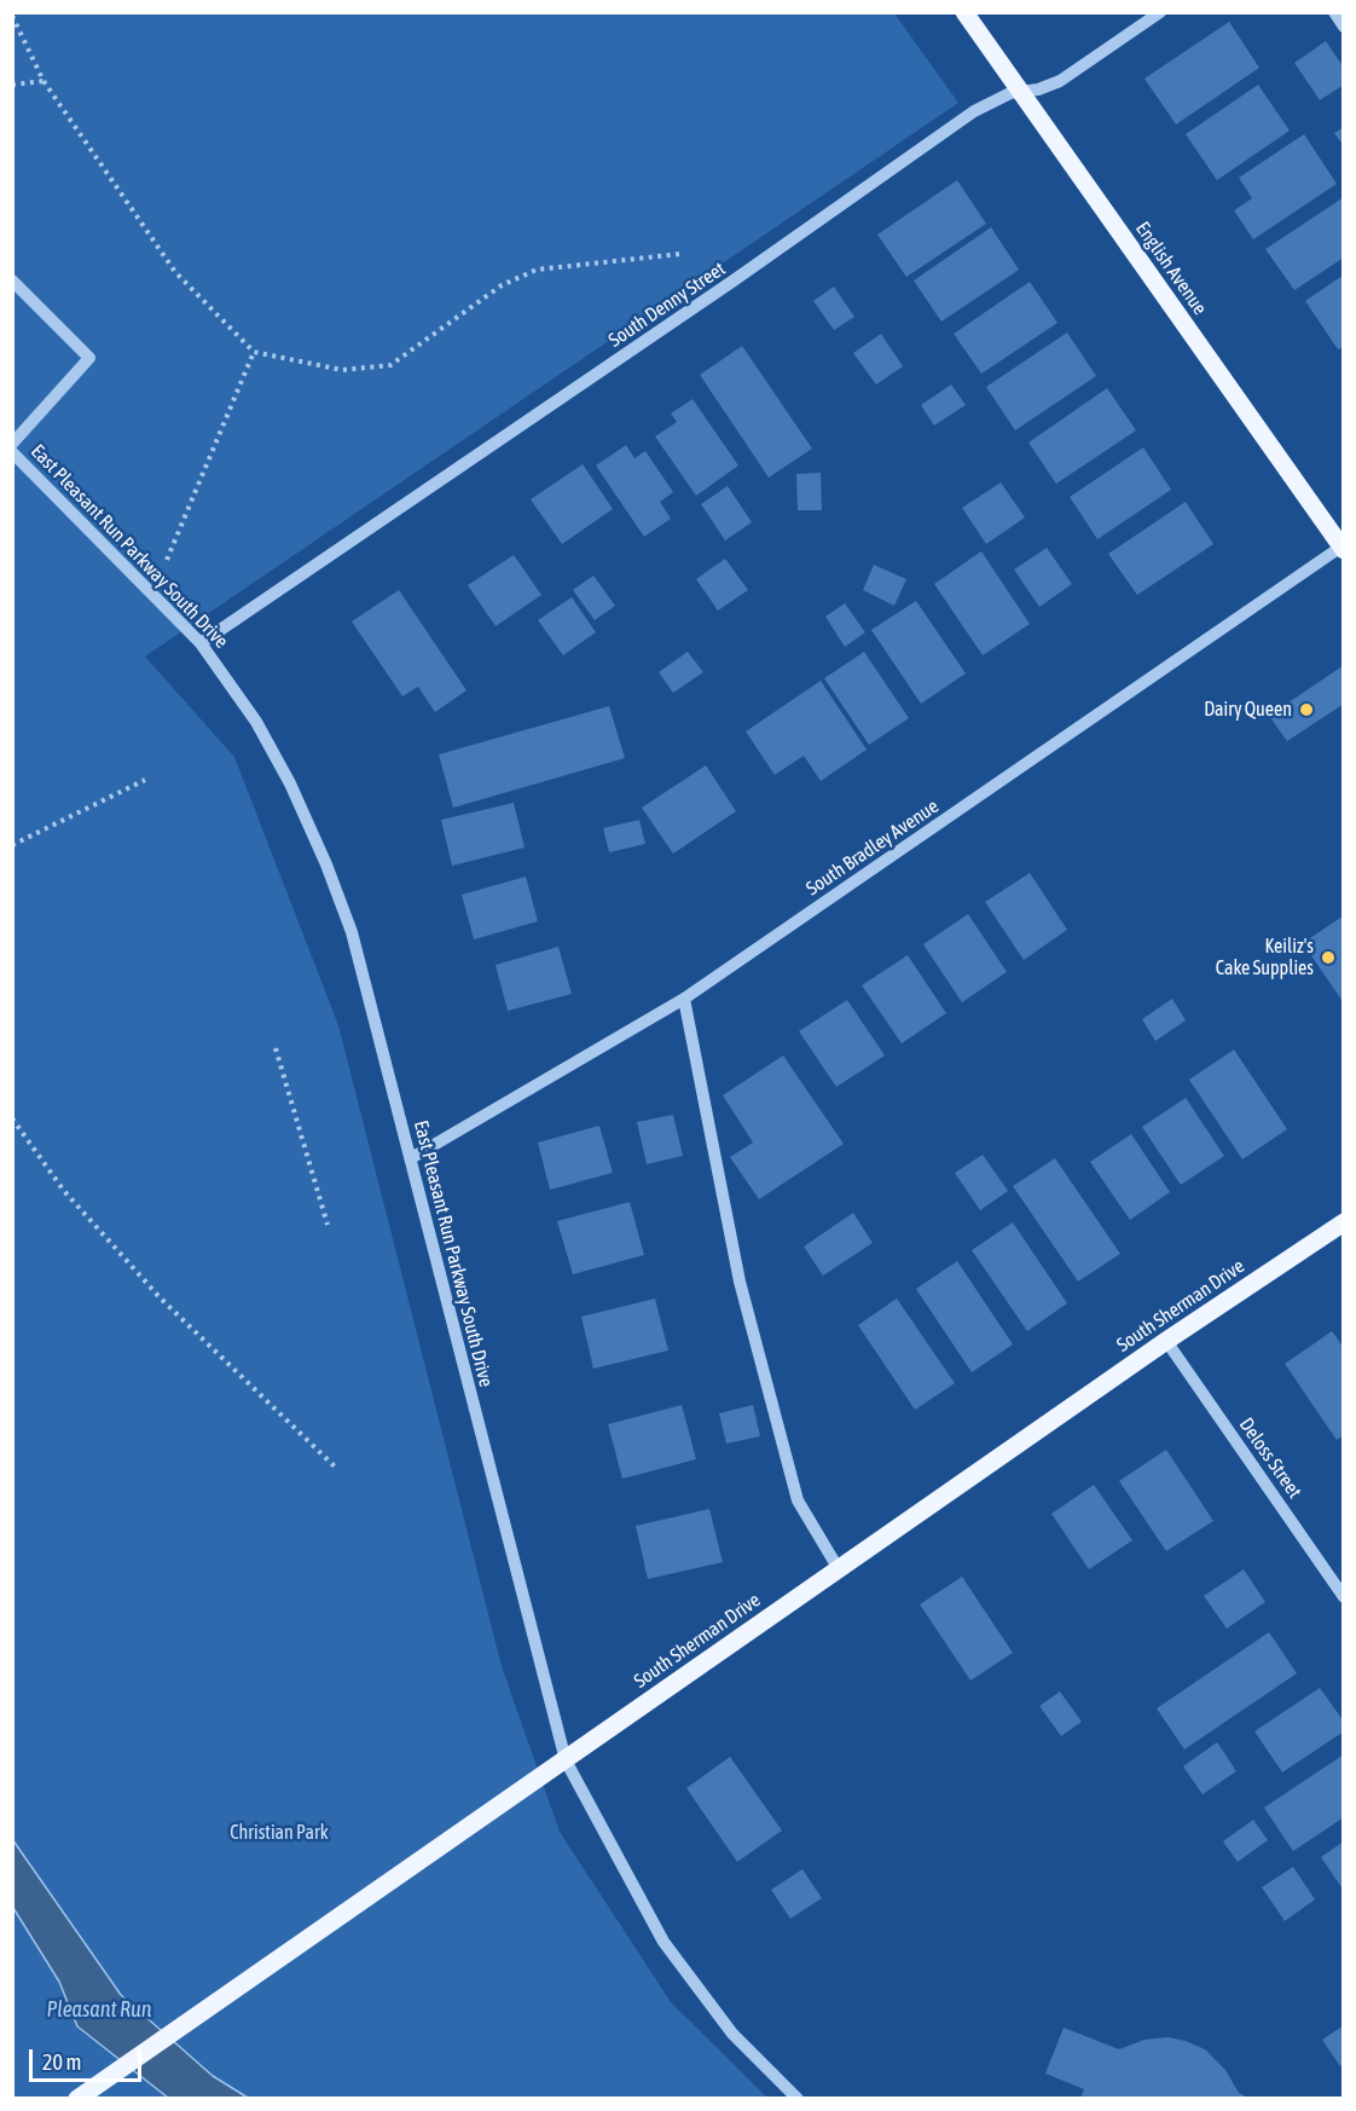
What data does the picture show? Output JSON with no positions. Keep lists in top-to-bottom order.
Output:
{
  "streets": {
    "main road": ["English Avenue", "South Sherman Drive"],
    "street": [
      "South Denny Street",
      "East Pleasant Run Parkway South Drive",
      "South Bradley Avenue",
      "Deloss Street"
    ]
  },
  "crossings": [
    ["English Avenue", "South Denny Street"],
    ["English Avenue", "South Bradley Avenue"],
    ["South Denny Street", "East Pleasant Run Parkway South Drive"],
    ["East Pleasant Run Parkway South Drive", "South Bradley Avenue"],
    ["East Pleasant Run Parkway South Drive", "South Sherman Drive"],
    ["South Sherman Drive", "Deloss Street"]
  ],
  "water": ["Pleasant Run"],
  "parks": ["Christian Park"],
  "places": ["Dairy Queen", "Keiliz's Cake Supplies"],
  "scale_bar": "20 m"
}
